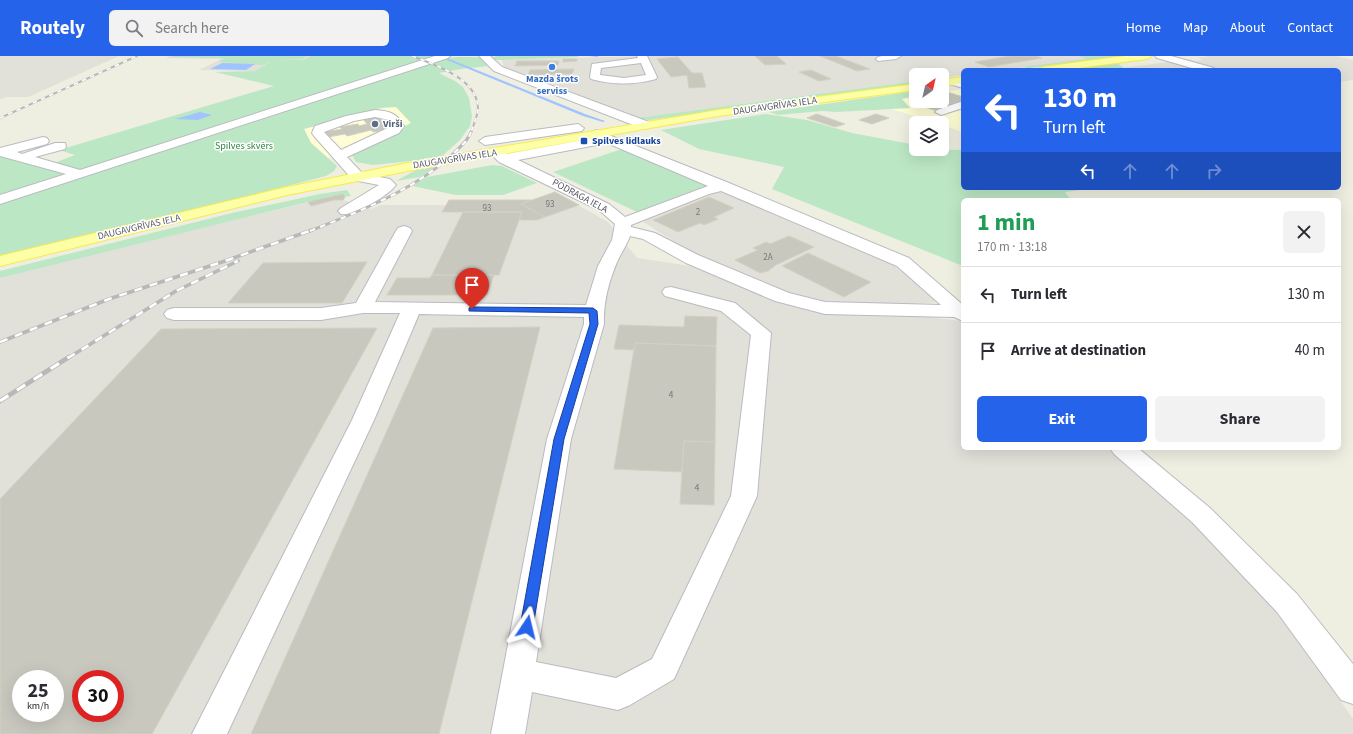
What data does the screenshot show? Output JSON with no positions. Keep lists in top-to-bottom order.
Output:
{
  "streets": {
    "main road": ["DAUGAVGRĪVAS IELA"],
    "street": ["PODRAGA IELA"]
  },
  "crossings": [
    ["DAUGAVGRĪVAS IELA", "PODRAGA IELA"]
  ],
  "parks": ["Spilves skvērs"],
  "places": {
    "other": ["Mazda šrots serviss", "Virši"],
    "transit": ["Spilves lidlauks"]
  },
  "house_numbers": [
    "93",
    "93",
    "2",
    "2A",
    "4",
    "4"
  ],
  "north": "top right",
  "page": {
    "header": "Routely",
    "search": "Search here",
    "nav": [
      "Home",
      "Map",
      "About",
      "Contact"
    ],
    "turn": ["130 m", "Turn left"],
    "heading": ["1 min", "170 m · 13:18"],
    "list": [
      {
        "name": "Turn left",
        "value": "130 m"
      },
      {
        "name": "Arrive at destination",
        "value": "40 m"
      }
    ],
    "buttons": ["Exit", "Share"],
    "speed": "25 km/h",
    "limit": "30"
  }
}
